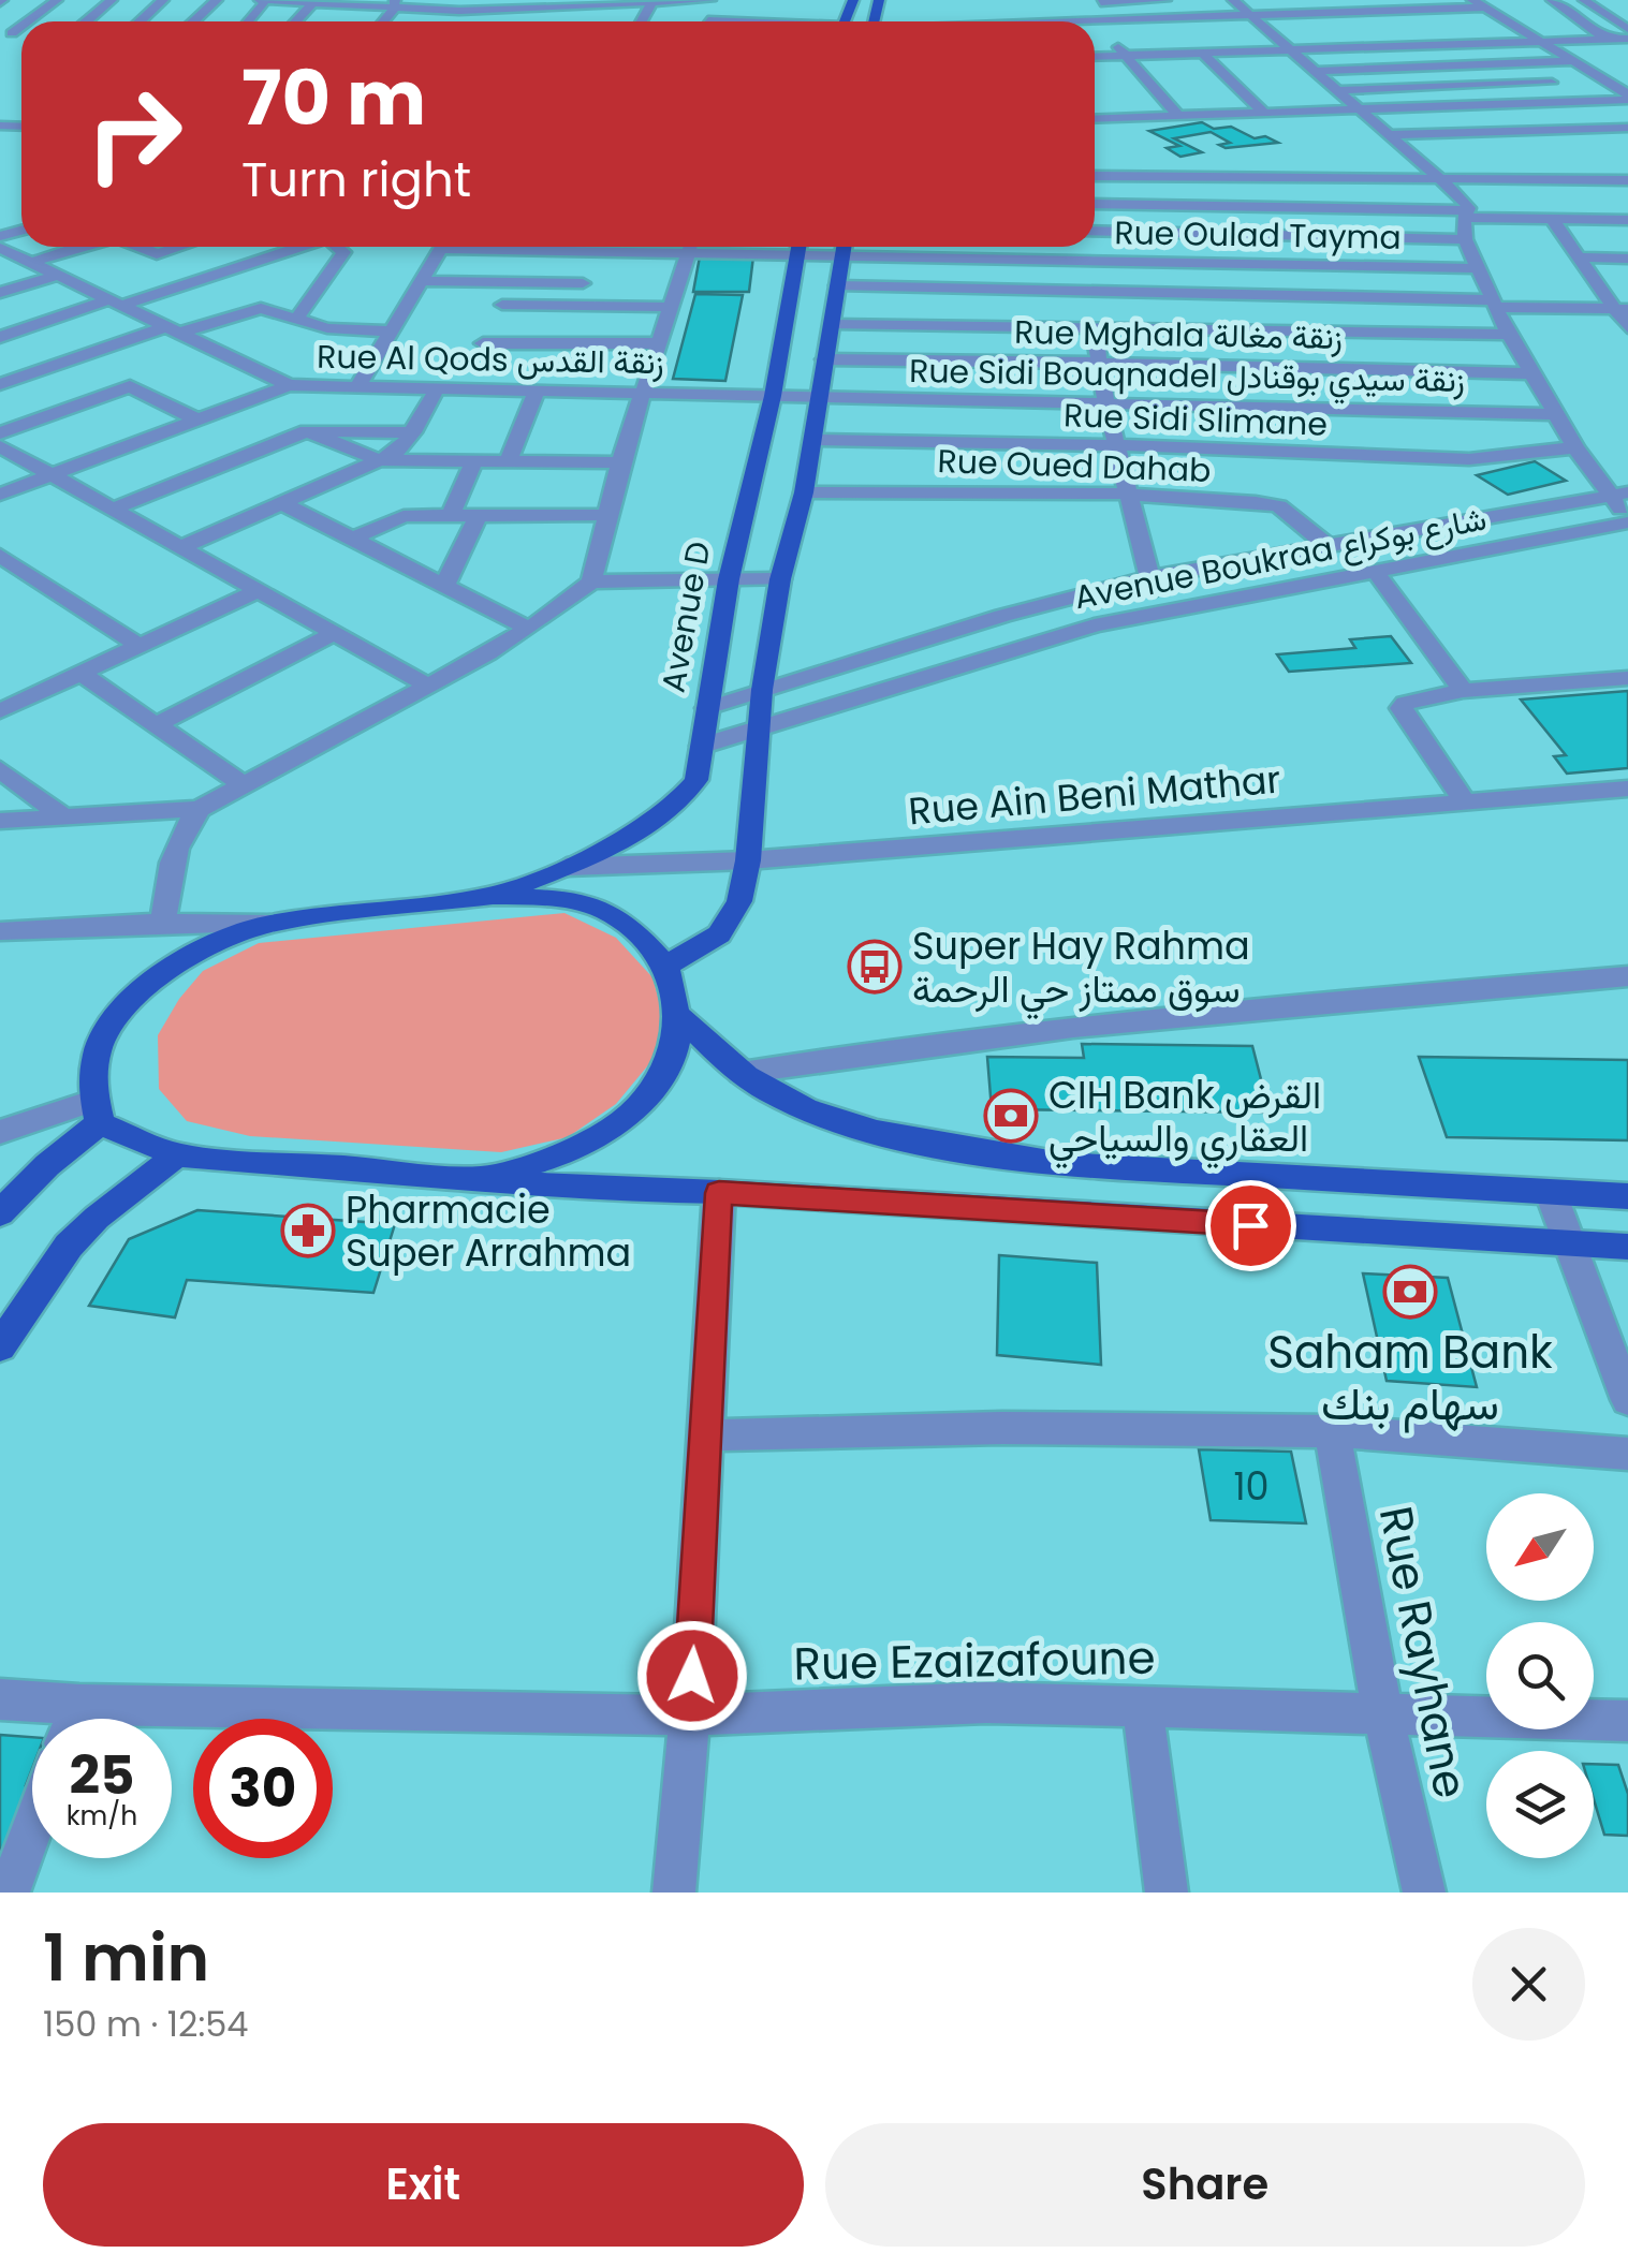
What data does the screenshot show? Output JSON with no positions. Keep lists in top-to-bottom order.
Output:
{
  "streets": {
    "main road": ["Avenue D"],
    "street": [
      "Rue Oulad Tayma",
      "Rue Mghala زنقة مغالة",
      "Rue Al Qods زنقة القدس",
      "Rue Sidi Bouqnadel زنقة سيدي بوقنادل",
      "Rue Sidi Slimane",
      "Rue Oued Dahab",
      "Avenue Boukraa شارع بوكراع",
      "Rue Ain Beni Mathar",
      "Rue Rayhane",
      "Rue Ezaizafoune"
    ]
  },
  "crossings": [
    ["Rue Al Qods زنقة القدس", "Rue Sidi Bouqnadel زنقة سيدي بوقنادل"],
    ["Rue Al Qods زنقة القدس", "Avenue D"],
    ["Rue Oued Dahab", "Avenue Boukraa شارع بوكراع"],
    ["Avenue Boukraa شارع بوكراع", "Avenue D"],
    ["Avenue D", "Rue Ain Beni Mathar"],
    ["Rue Rayhane", "Rue Ezaizafoune"]
  ],
  "places": {
    "bus stop": ["Super Hay Rahma سوق ممتاز حي الرحمة"],
    "bank": ["CIH Bank القرض العقاري والسياحي", "Saham Bank سهام بنك"],
    "pharmacy": ["Pharmacie Super Arrahma"]
  },
  "house_numbers": ["10"],
  "north": "bottom left",
  "page": {
    "turn": ["70 m", "Turn right"],
    "speed": "25 km/h",
    "limit": "30",
    "heading": ["1 min", "150 m · 12:54"],
    "buttons": ["Exit", "Share"]
  }
}
